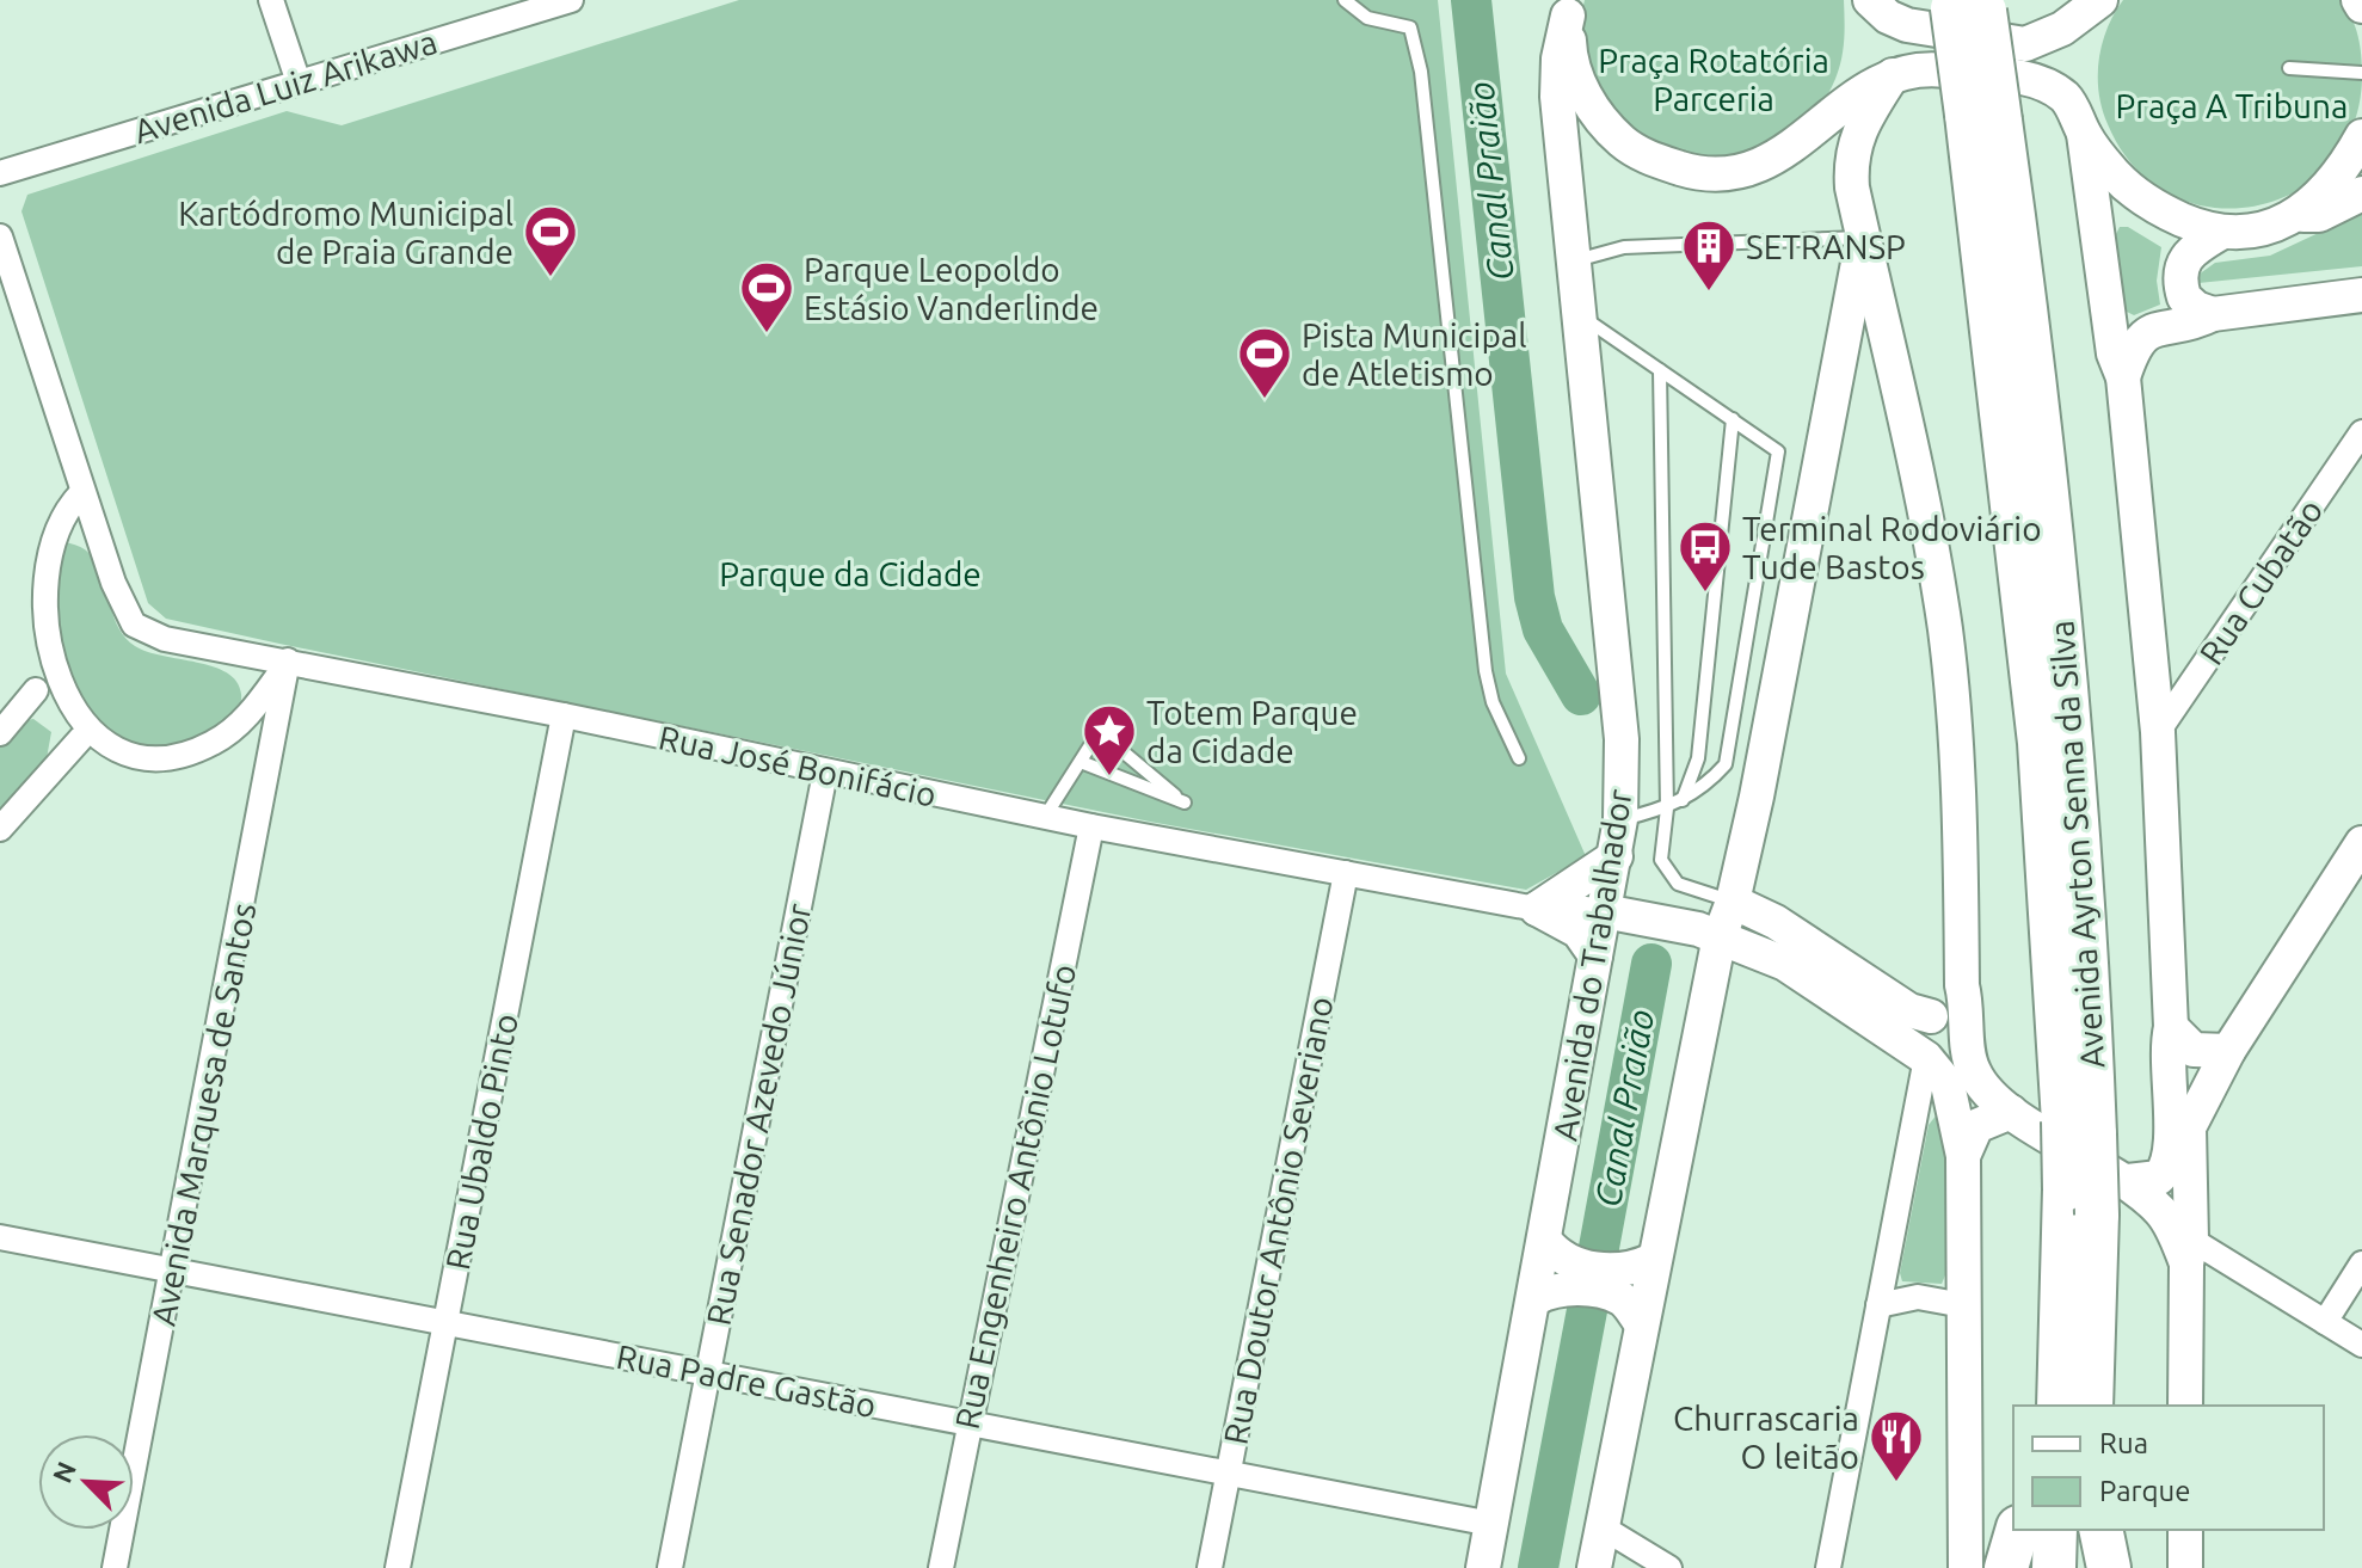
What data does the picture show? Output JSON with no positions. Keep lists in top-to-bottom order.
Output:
{
  "streets": {
    "highway": ["Avenida Ayrton Senna da Silva"],
    "main road": ["Avenida do Trabalhador"],
    "street": [
      "Avenida Luiz Arikawa",
      "Rua Cubatão",
      "Rua José Bonifácio",
      "Avenida Marquesa de Santos",
      "Rua Senador Azevedo Júnior",
      "Rua Ubaldo Pinto",
      "Rua Engenheiro Antônio Lotufo",
      "Rua Doutor Antônio Severiano",
      "Rua Padre Gastão"
    ]
  },
  "crossings": [
    ["Rua José Bonifácio", "Avenida do Trabalhador"],
    ["Rua José Bonifácio", "Avenida Marquesa de Santos"],
    ["Rua José Bonifácio", "Rua Senador Azevedo Júnior"],
    ["Rua José Bonifácio", "Rua Ubaldo Pinto"],
    ["Rua José Bonifácio", "Rua Engenheiro Antônio Lotufo"],
    ["Rua José Bonifácio", "Rua Doutor Antônio Severiano"],
    ["Avenida do Trabalhador", "Rua Padre Gastão"],
    ["Avenida Marquesa de Santos", "Rua Padre Gastão"],
    ["Rua Senador Azevedo Júnior", "Rua Padre Gastão"],
    ["Rua Ubaldo Pinto", "Rua Padre Gastão"],
    ["Rua Engenheiro Antônio Lotufo", "Rua Padre Gastão"],
    ["Rua Doutor Antônio Severiano", "Rua Padre Gastão"]
  ],
  "water": ["Canal Praião"],
  "parks": ["Praça Rotatória Parceria", "Praça A Tribuna", "Parque da Cidade"],
  "places": {
    "sports": ["Kartódromo Municipal de Praia Grande", "Parque Leopoldo Estásio Vanderlinde", "Pista Municipal de Atletismo"],
    "building": ["SETRANSP"],
    "bus stop": ["Terminal Rodoviário Tude Bastos"],
    "place": ["Totem Parque da Cidade"],
    "restaurant": ["Churrascaria O leitão"]
  },
  "legend": ["Rua", "Parque"],
  "north": "top left"
}
